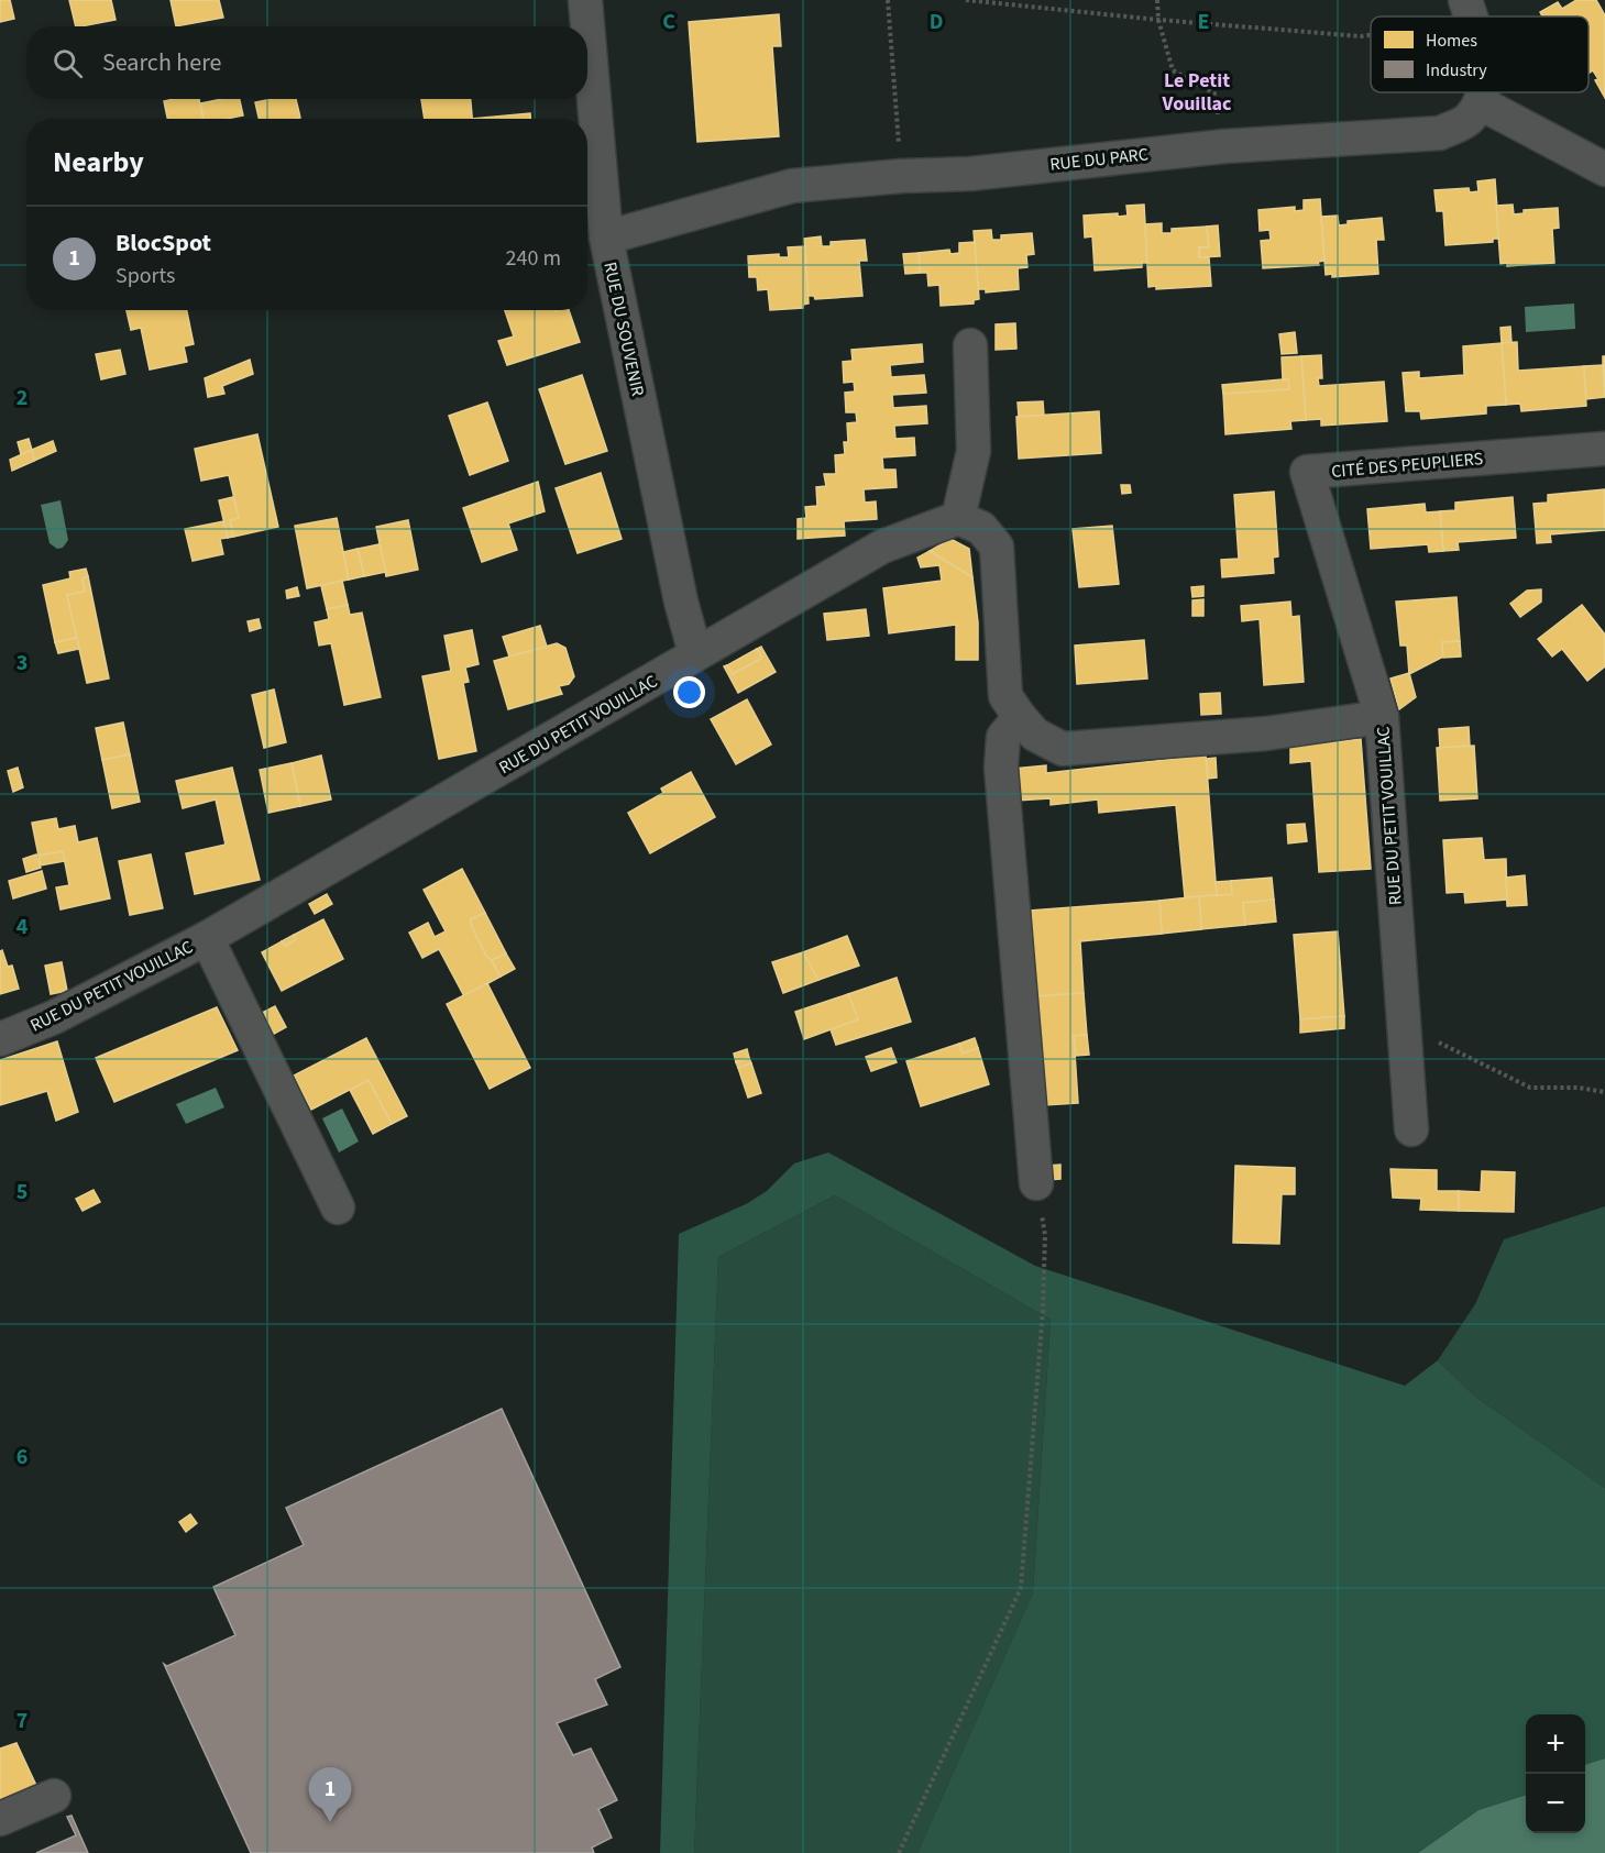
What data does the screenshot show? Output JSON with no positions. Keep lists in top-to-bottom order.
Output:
{
  "streets": {
    "street": [
      "RUE DU PARC",
      "RUE DU SOUVENIR",
      "CITÉ DES PEUPLIERS",
      "RUE DU PETIT VOUILLAC"
    ]
  },
  "crossings": [
    ["RUE DU PARC", "RUE DU SOUVENIR"],
    ["RUE DU SOUVENIR", "RUE DU PETIT VOUILLAC"],
    ["CITÉ DES PEUPLIERS", "RUE DU PETIT VOUILLAC"]
  ],
  "districts": ["Le Petit Vouillac"],
  "legend": ["Homes", "Industry"],
  "page": {
    "search": "Search here",
    "heading": "Nearby",
    "list": [
      {
        "mark": "1",
        "name": "BlocSpot",
        "note": "Sports",
        "value": "240 m"
      }
    ],
    "map_buttons": ["+", "−"],
    "pins": "1"
  },
  "grid": {
    "columns": ["C", "D", "E"],
    "rows": [
      "2",
      "3",
      "4",
      "5",
      "6",
      "7"
    ]
  }
}
